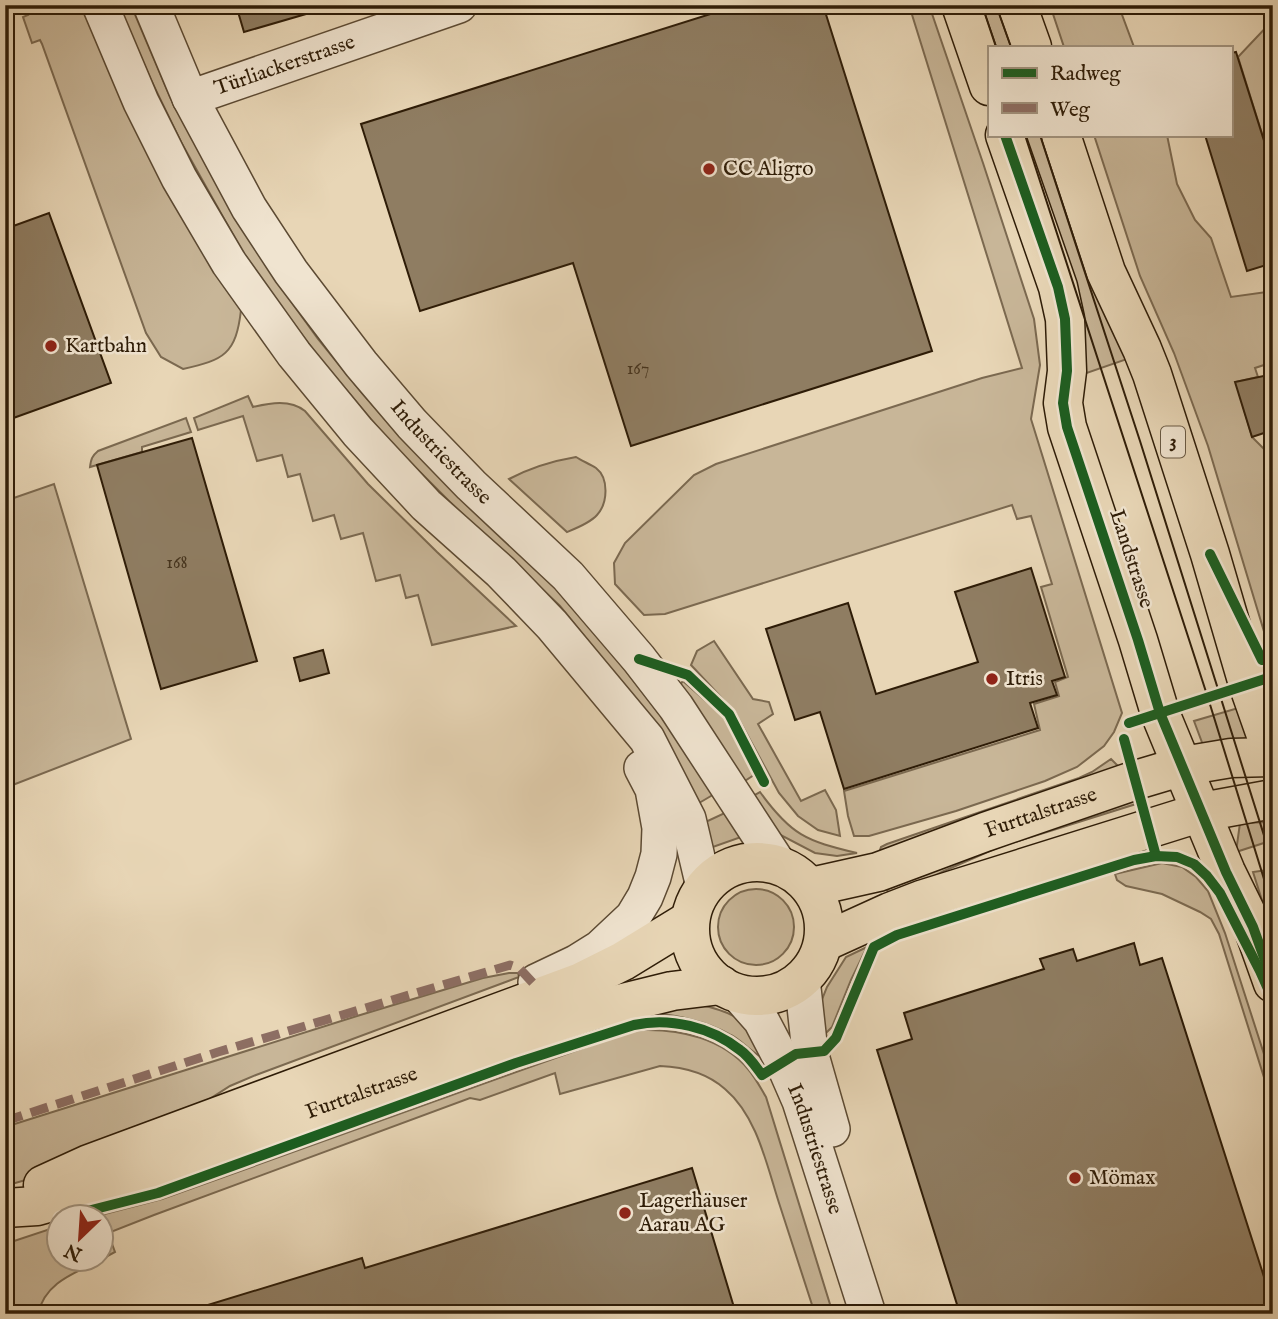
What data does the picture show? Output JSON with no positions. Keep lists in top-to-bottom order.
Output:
{
  "streets": {
    "main road": ["3", "Landstrasse", "Furttalstrasse"],
    "street": ["Türliackerstrasse", "Industriestrasse"]
  },
  "crossings": [
    ["Türliackerstrasse", "Industriestrasse"],
    ["3", "Furttalstrasse"],
    ["Industriestrasse", "Furttalstrasse"],
    ["Landstrasse", "Furttalstrasse"]
  ],
  "places": [
    "CC Aligro",
    "Kartbahn",
    "Itris",
    "Mömax",
    "Lagerhäuser Aarau AG"
  ],
  "house_numbers": ["167", "168"],
  "legend": ["Radweg", "Weg"],
  "north": "bottom left"
}
